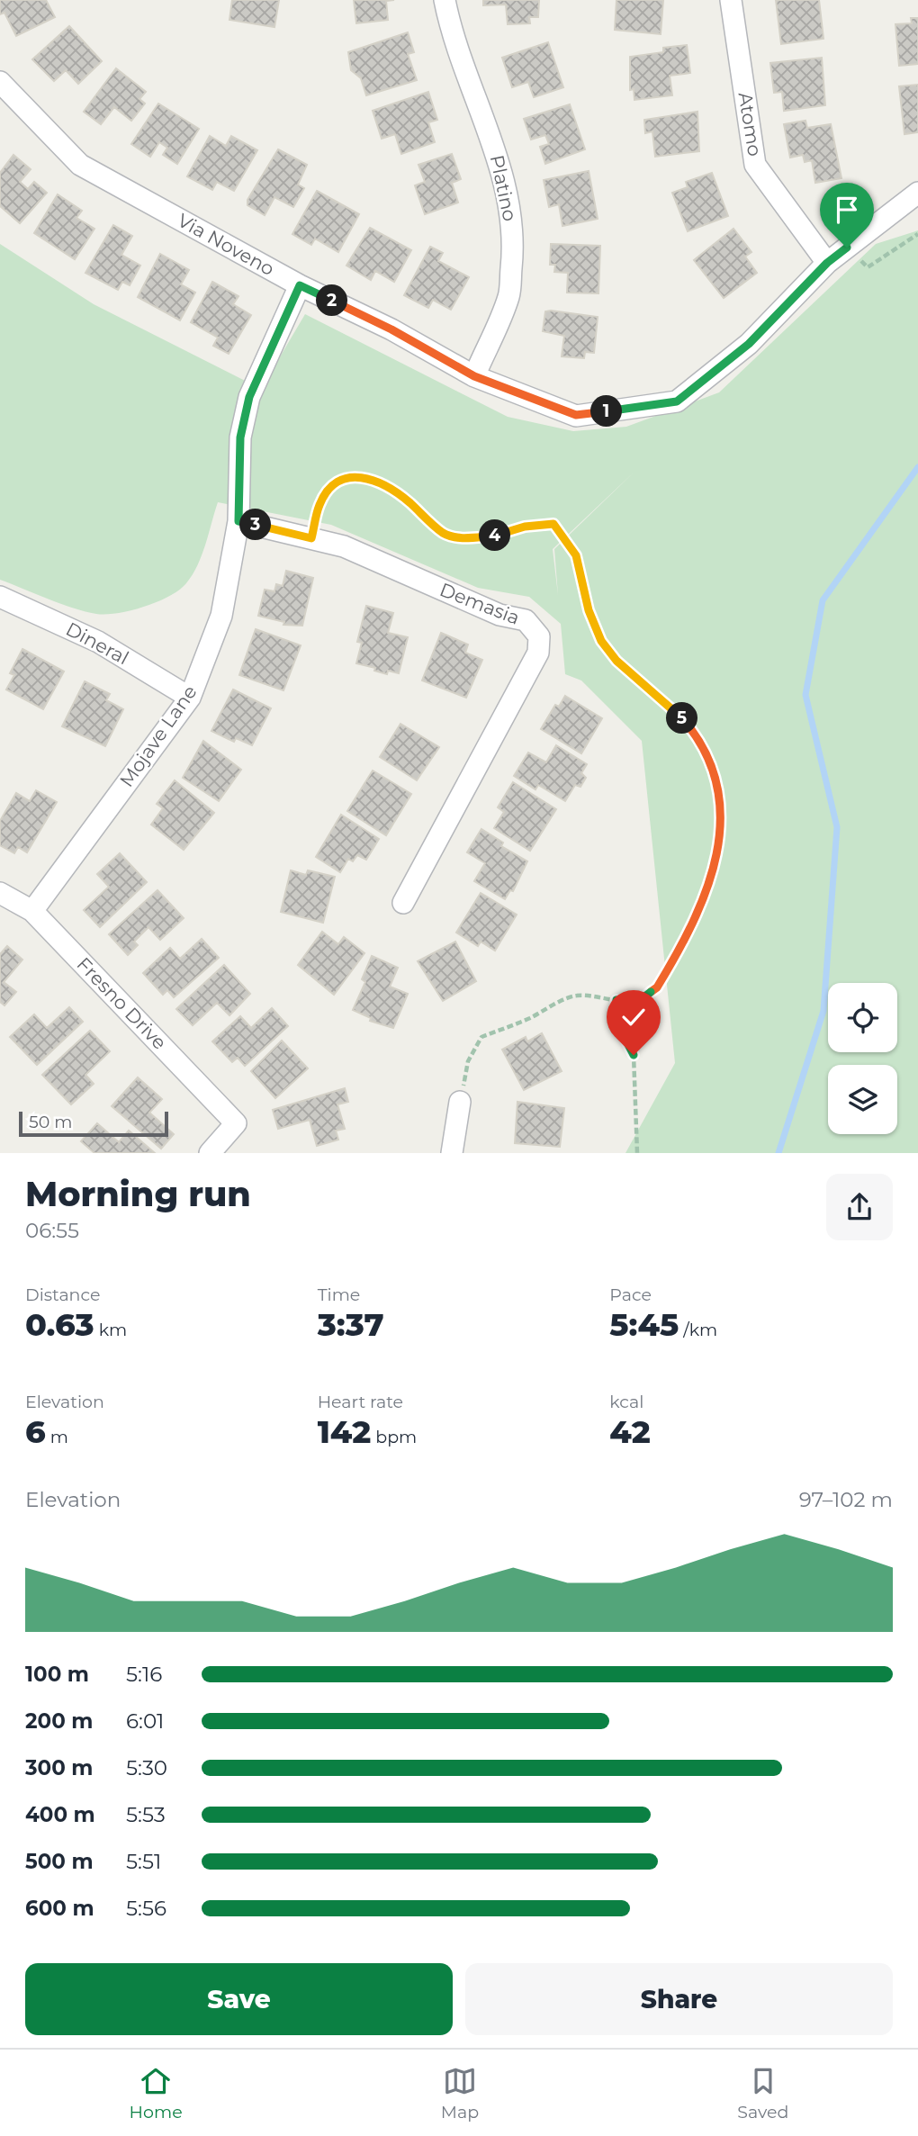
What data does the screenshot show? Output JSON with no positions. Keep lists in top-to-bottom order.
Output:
{
  "streets": {
    "street": [
      "Atomo",
      "Platino",
      "Via Noveno",
      "Demasia",
      "Dineral",
      "Mojave Lane",
      "Fresno Drive"
    ]
  },
  "crossings": [
    ["Atomo", "Via Noveno"],
    ["Platino", "Via Noveno"],
    ["Via Noveno", "Mojave Lane"],
    ["Demasia", "Mojave Lane"],
    ["Dineral", "Mojave Lane"],
    ["Mojave Lane", "Fresno Drive"]
  ],
  "scale_bar": "50 m",
  "page": {
    "pins": [
      "2",
      "1",
      "3",
      "4",
      "5"
    ],
    "scale": "50 m",
    "heading": ["Morning run", "06:55"],
    "stats": [
      ["Distance", "0.63 km"],
      ["Time", "3:37"],
      ["Pace", "5:45 /km"],
      ["Elevation", "6 m"],
      ["Heart rate", "142 bpm"],
      ["kcal", "42"]
    ],
    "chart": ["Elevation", "97–102 m"],
    "list": [
      {
        "name": "100 m",
        "note": "5:16"
      },
      {
        "name": "200 m",
        "note": "6:01"
      },
      {
        "name": "300 m",
        "note": "5:30"
      },
      {
        "name": "400 m",
        "note": "5:53"
      },
      {
        "name": "500 m",
        "note": "5:51"
      },
      {
        "name": "600 m",
        "note": "5:56"
      }
    ],
    "buttons": ["Save", "Share"],
    "tabs": ["Home", "Map", "Saved"]
  }
}
